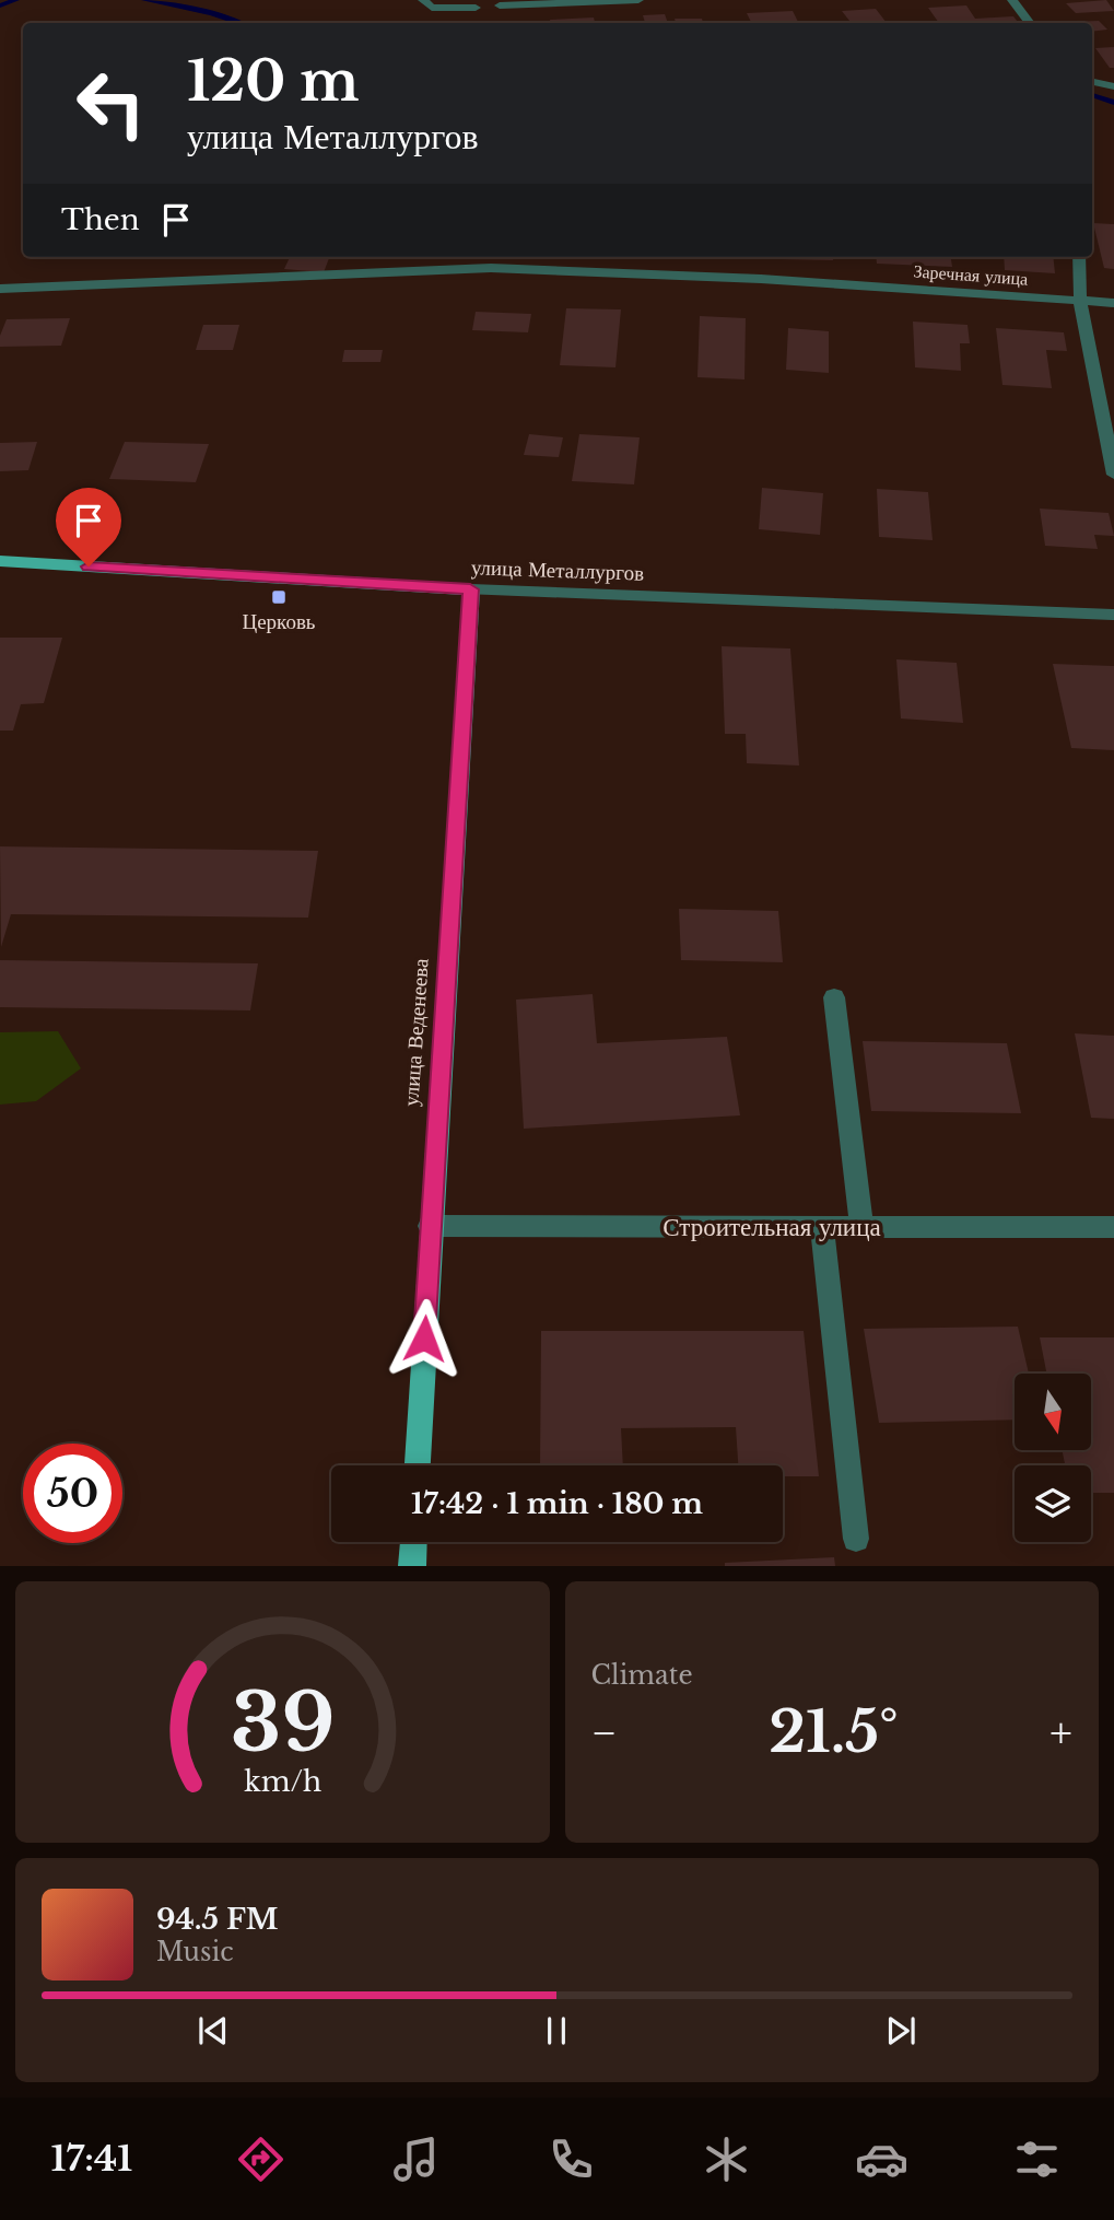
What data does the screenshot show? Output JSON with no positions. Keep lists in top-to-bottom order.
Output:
{
  "streets": {
    "main road": ["улица Металлургов", "улица Веденеева"],
    "street": ["Заречная улица", "Строительная улица"]
  },
  "crossings": [
    ["улица Металлургов", "улица Веденеева"],
    ["улица Веденеева", "Строительная улица"]
  ],
  "places": {
    "transit": ["Церковь"]
  },
  "north": "bottom",
  "page": {
    "turn": ["120 m", "улица Металлургов"],
    "then": "Then",
    "limit": "50",
    "trip": "17:42 · 1 min · 180 m",
    "tile": "Climate",
    "heat": ["−", "21.5°", "+"],
    "song": ["94.5 FM", "Music"],
    "tabs": "17:41",
    "gauge": ["39", "km/h"]
  }
}
